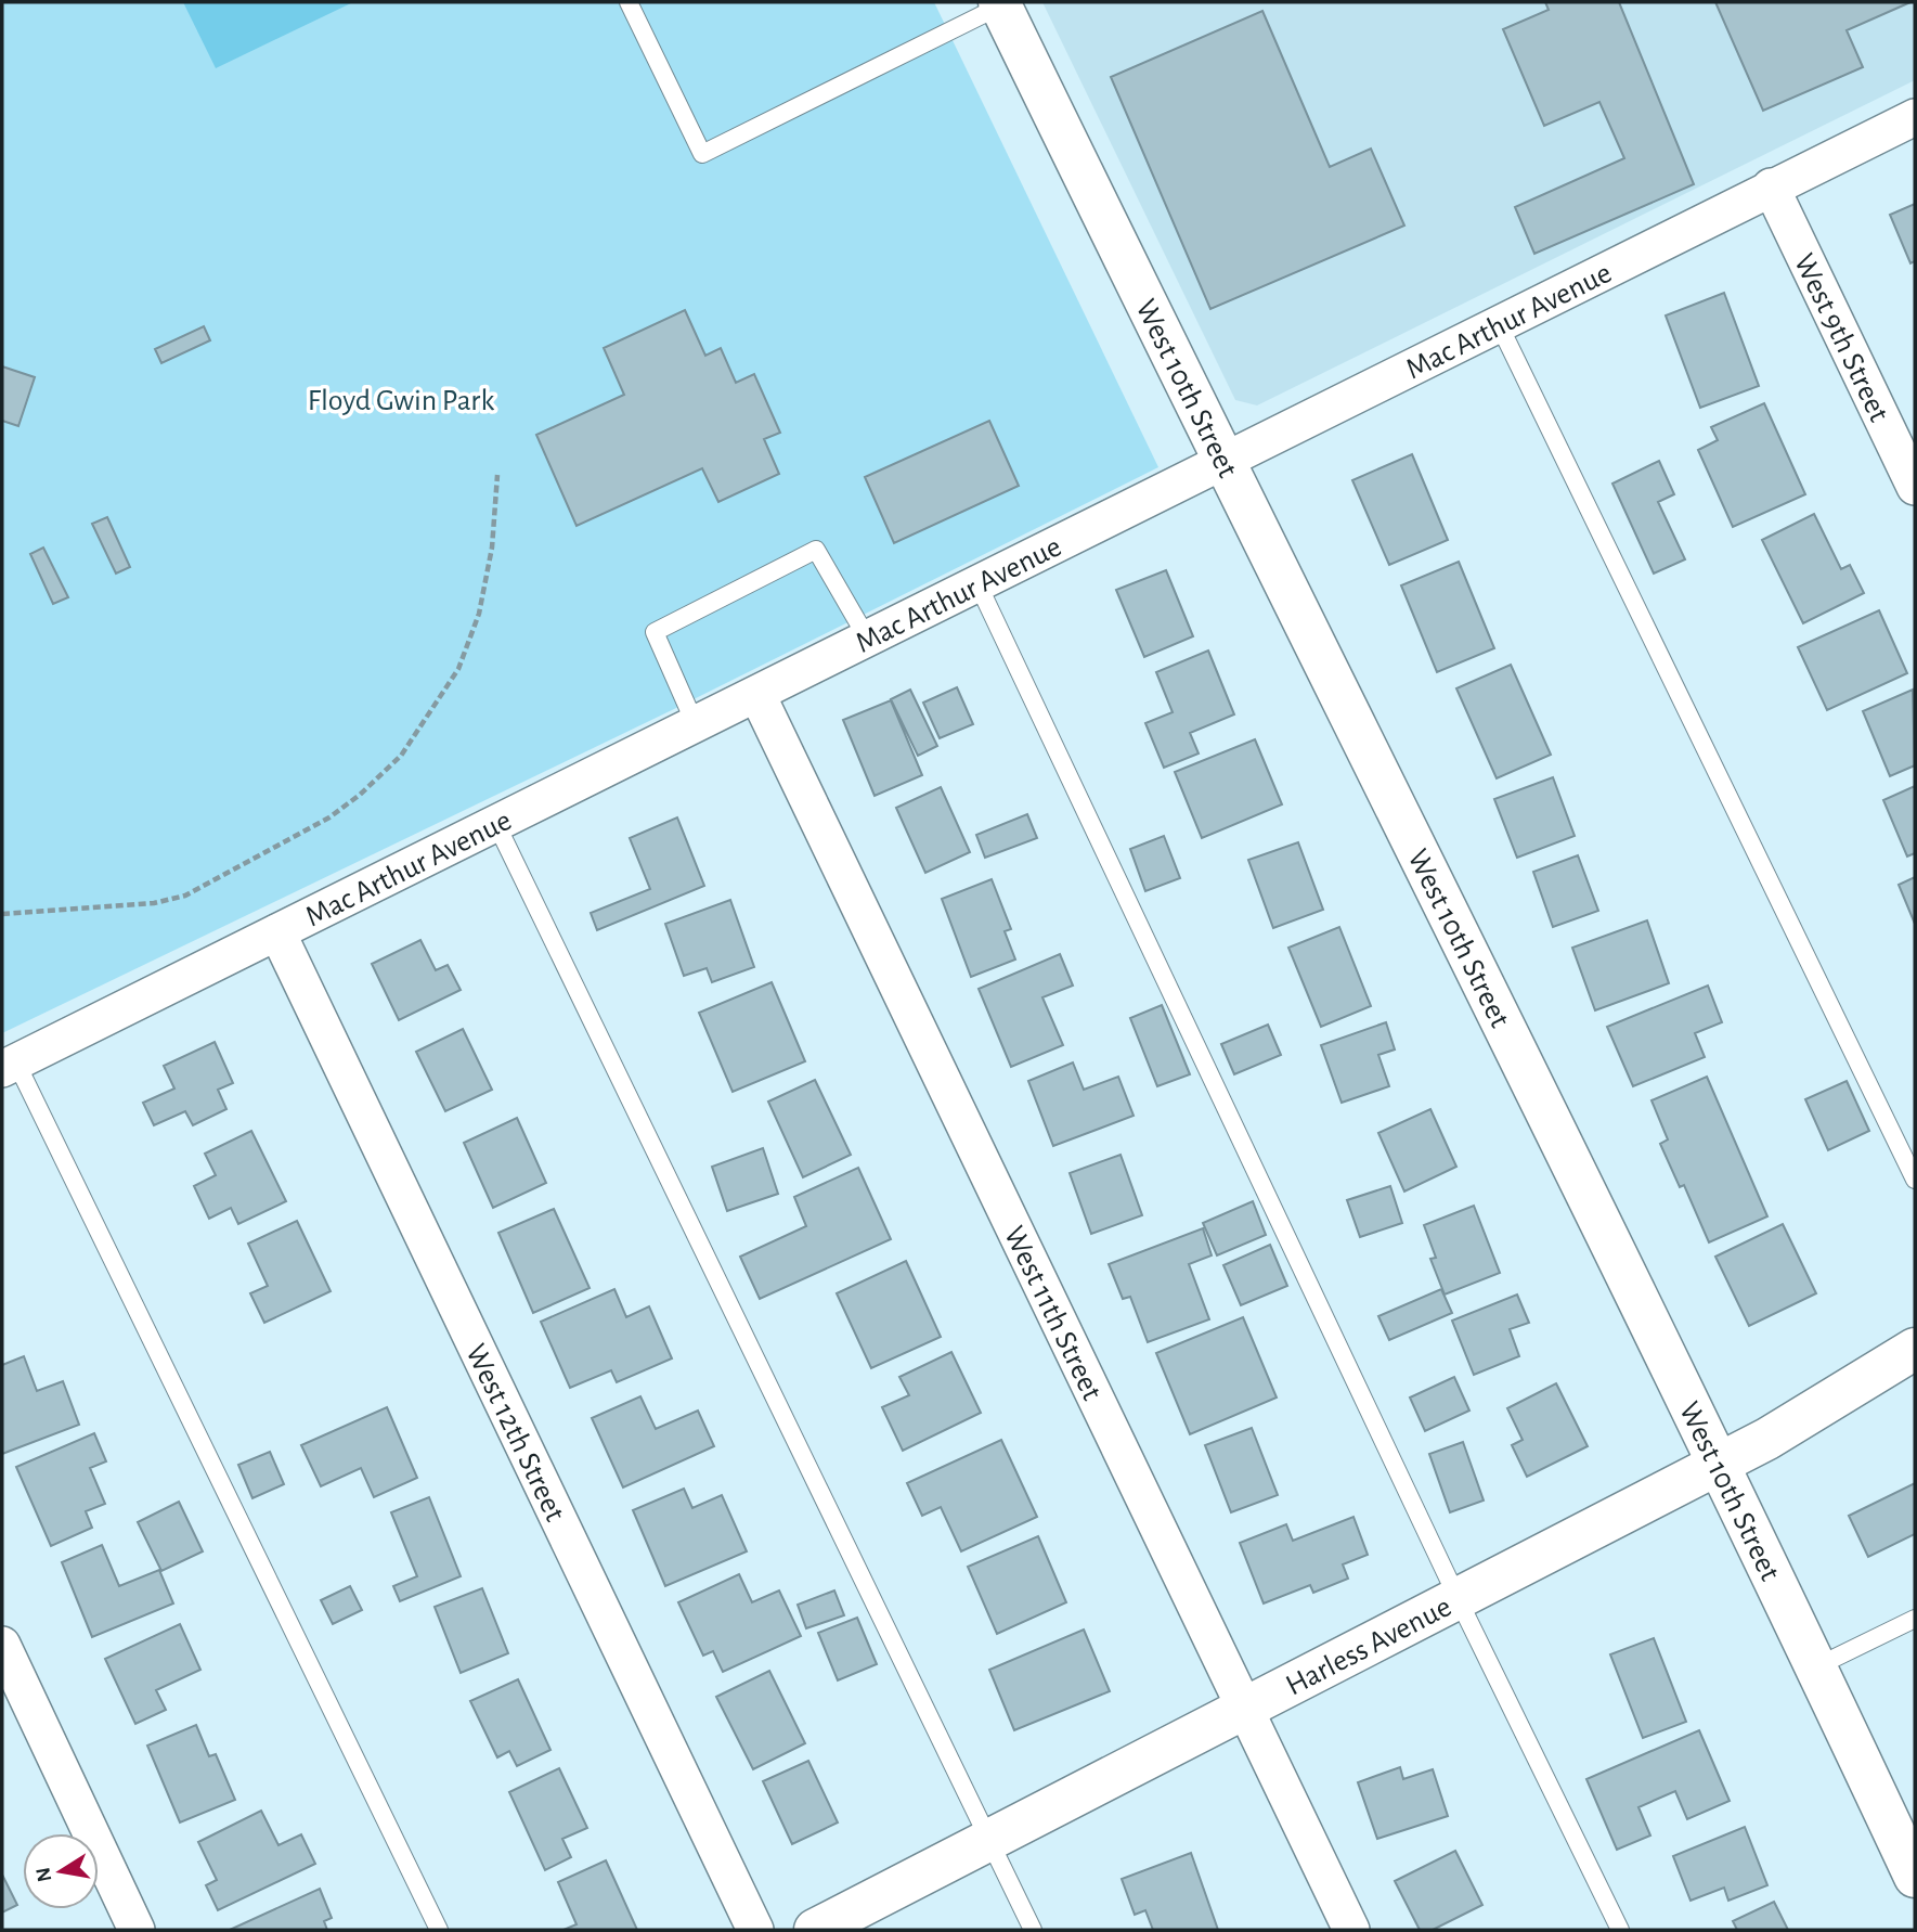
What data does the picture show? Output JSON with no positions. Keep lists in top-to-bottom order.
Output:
{
  "streets": {
    "street": [
      "Mac Arthur Avenue",
      "West 9th Street",
      "West 10th Street",
      "West 11th Street",
      "West 12th Street",
      "Harless Avenue"
    ]
  },
  "crossings": [
    ["Mac Arthur Avenue", "West 9th Street"],
    ["Mac Arthur Avenue", "West 10th Street"],
    ["Mac Arthur Avenue", "West 11th Street"],
    ["Mac Arthur Avenue", "West 12th Street"],
    ["West 10th Street", "Harless Avenue"],
    ["West 11th Street", "Harless Avenue"]
  ],
  "parks": ["Floyd Gwin Park"],
  "north": "left"
}
